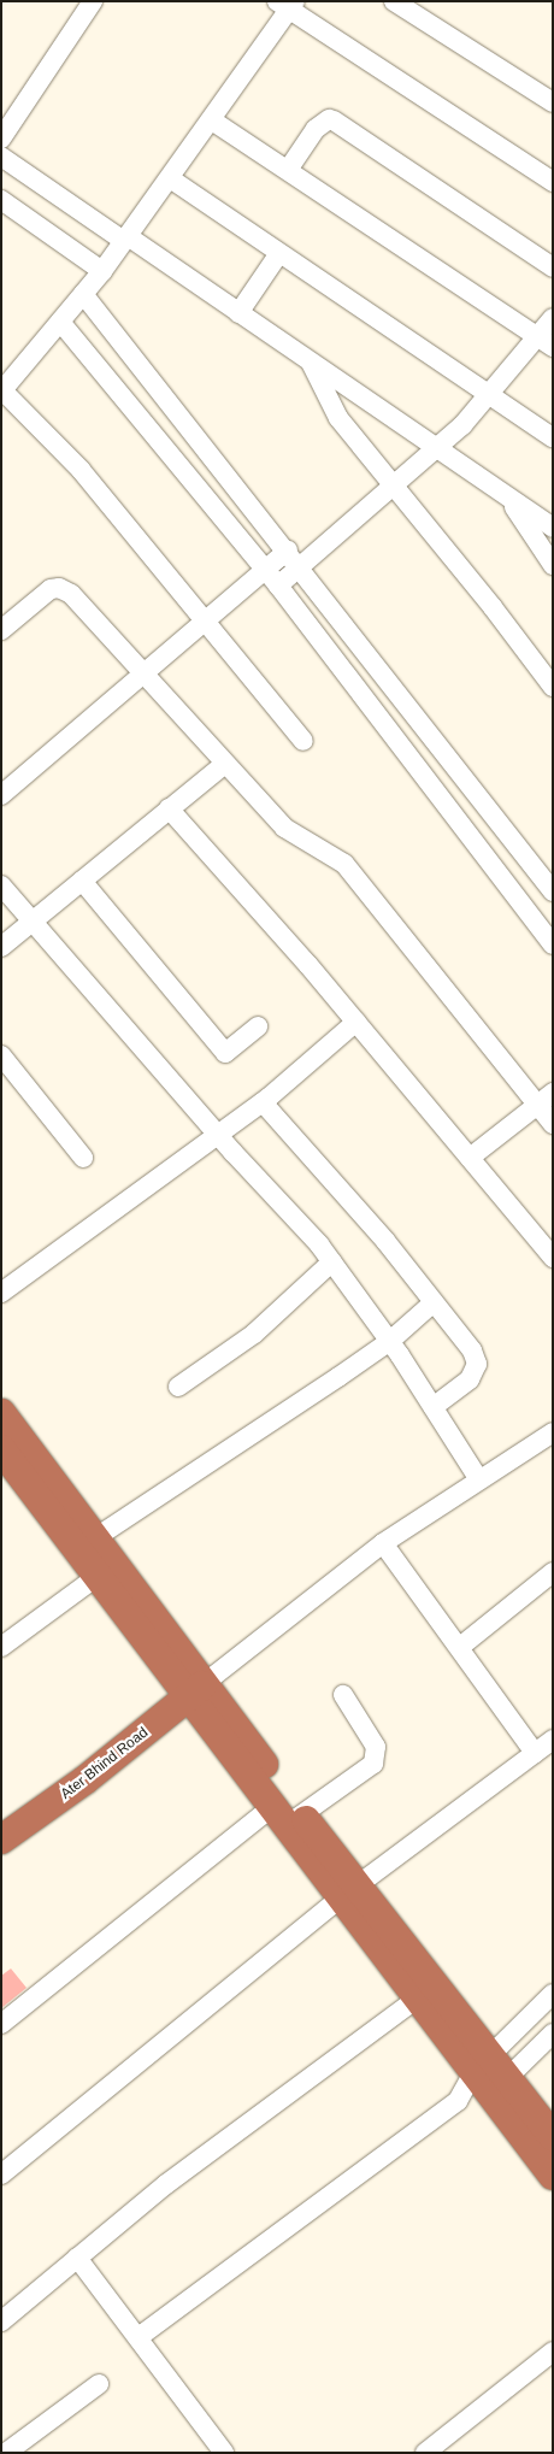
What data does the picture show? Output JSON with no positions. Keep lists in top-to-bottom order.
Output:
{
  "streets": {
    "highway": ["Ater Bhind Road"]
  }
}
